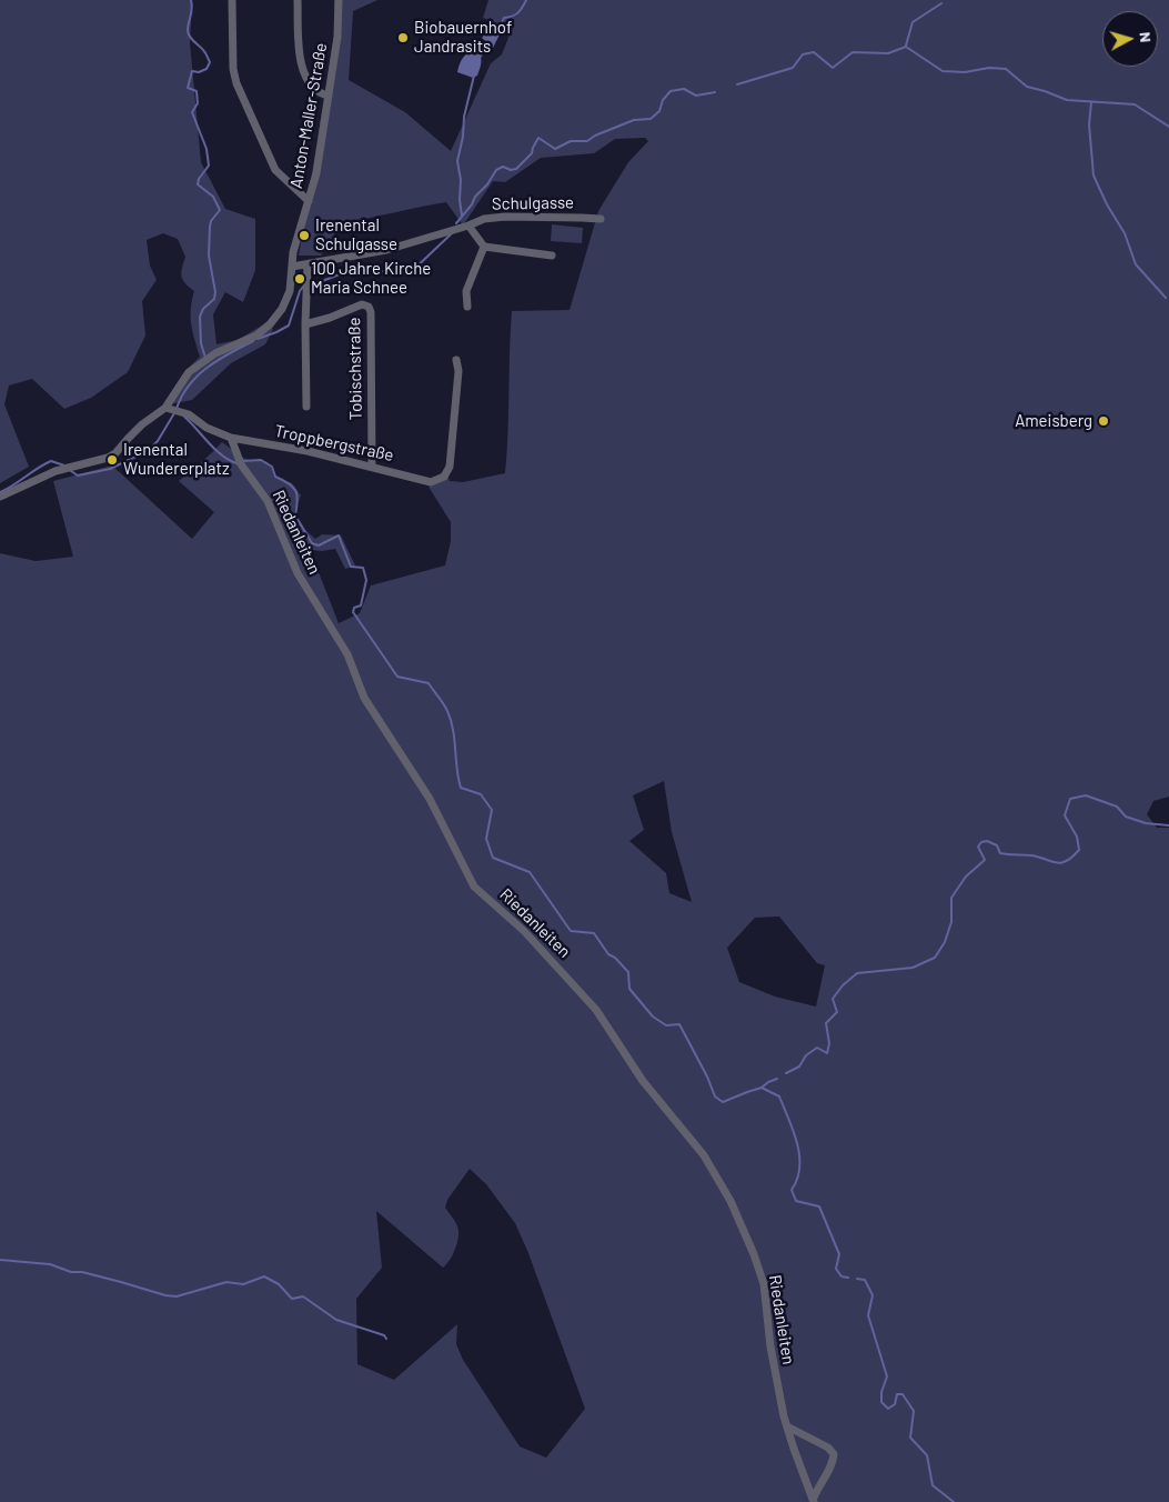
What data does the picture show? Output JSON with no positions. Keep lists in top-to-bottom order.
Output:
{
  "streets": {
    "street": [
      "Anton-Maller-Straße",
      "Schulgasse",
      "Tobischstraße",
      "Troppbergstraße",
      "Riedanleiten"
    ]
  },
  "crossings": [
    ["Anton-Maller-Straße", "Schulgasse"],
    ["Tobischstraße", "Troppbergstraße"],
    ["Troppbergstraße", "Riedanleiten"]
  ],
  "places": [
    "Biobauernhof Jandrasits",
    "Irenental Schulgasse",
    "100 Jahre Kirche Maria Schnee",
    "Ameisberg",
    "Irenental Wundererplatz"
  ],
  "north": "right"
}
